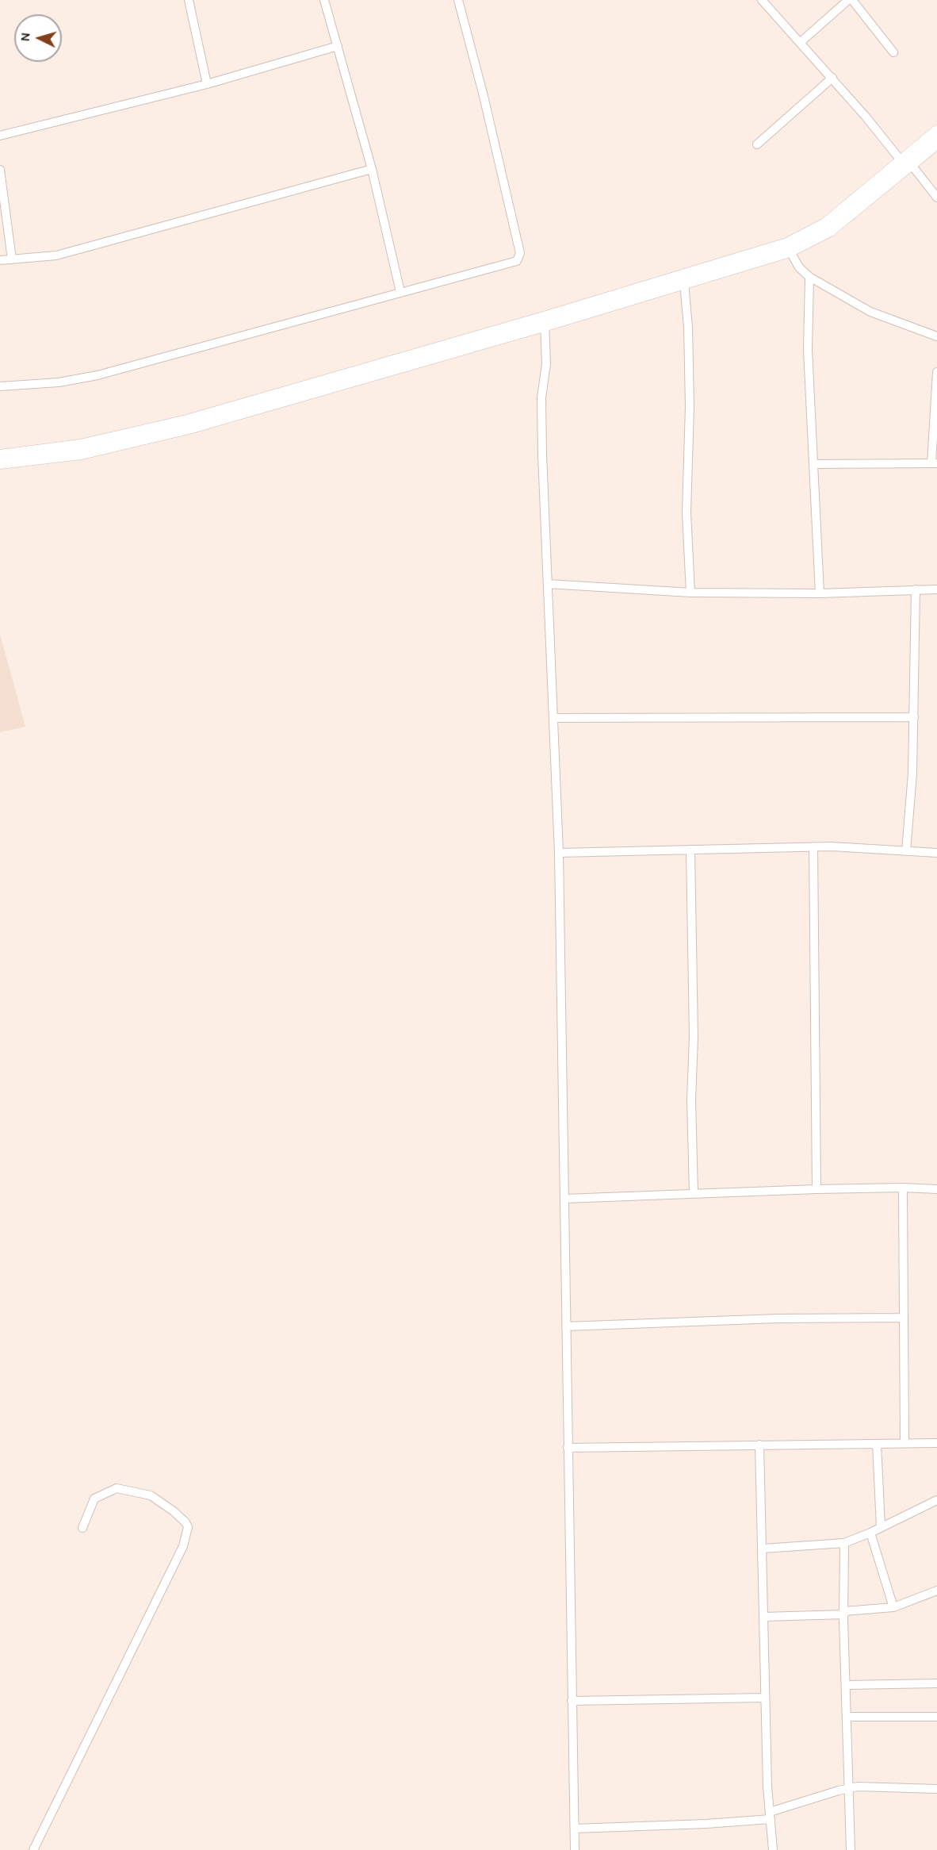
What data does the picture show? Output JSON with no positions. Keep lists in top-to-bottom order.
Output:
{
  "north": "left"
}
